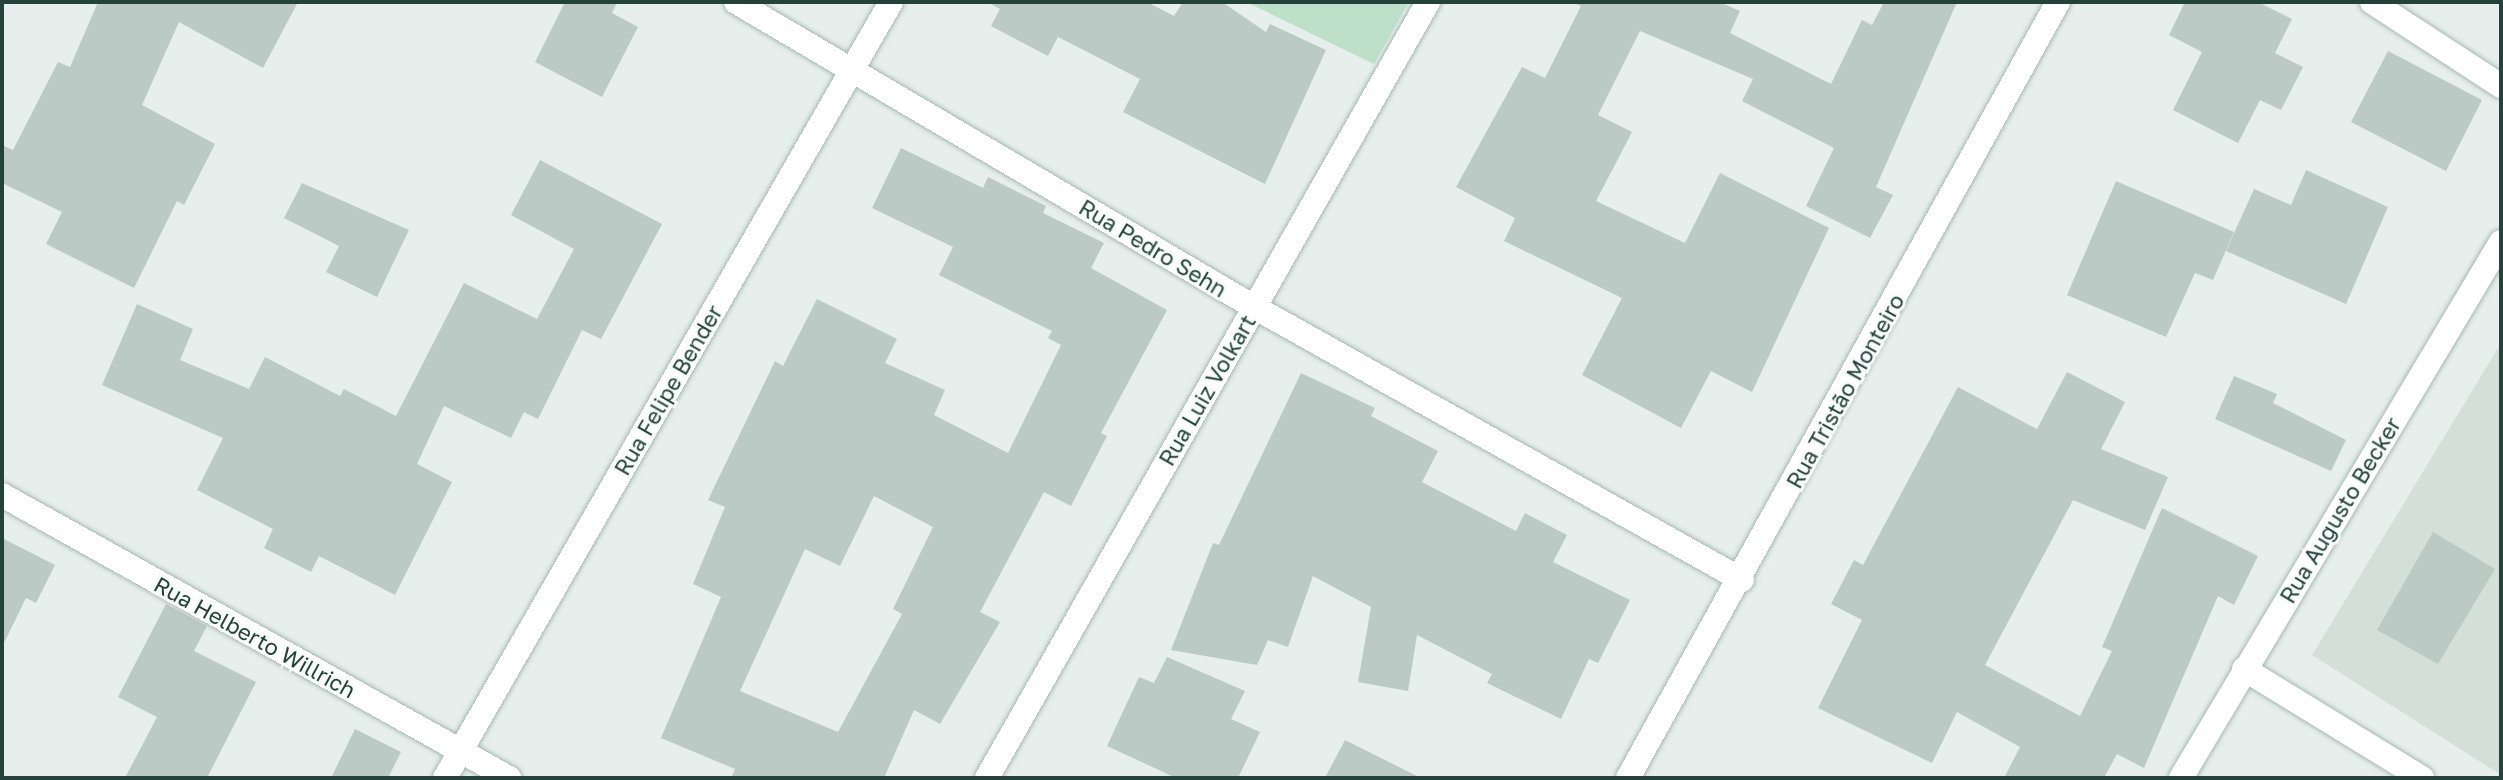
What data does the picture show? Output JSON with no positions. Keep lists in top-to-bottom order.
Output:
{
  "streets": {
    "street": [
      "Rua Pedro Sehn",
      "Rua Felipe Bender",
      "Rua Luiz Volkart",
      "Rua Tristão Monteiro",
      "Rua Augusto Becker",
      "Rua Helberto Willrich"
    ]
  },
  "crossings": [
    ["Rua Pedro Sehn", "Rua Felipe Bender"],
    ["Rua Pedro Sehn", "Rua Luiz Volkart"],
    ["Rua Pedro Sehn", "Rua Tristão Monteiro"],
    ["Rua Felipe Bender", "Rua Helberto Willrich"]
  ]
}
